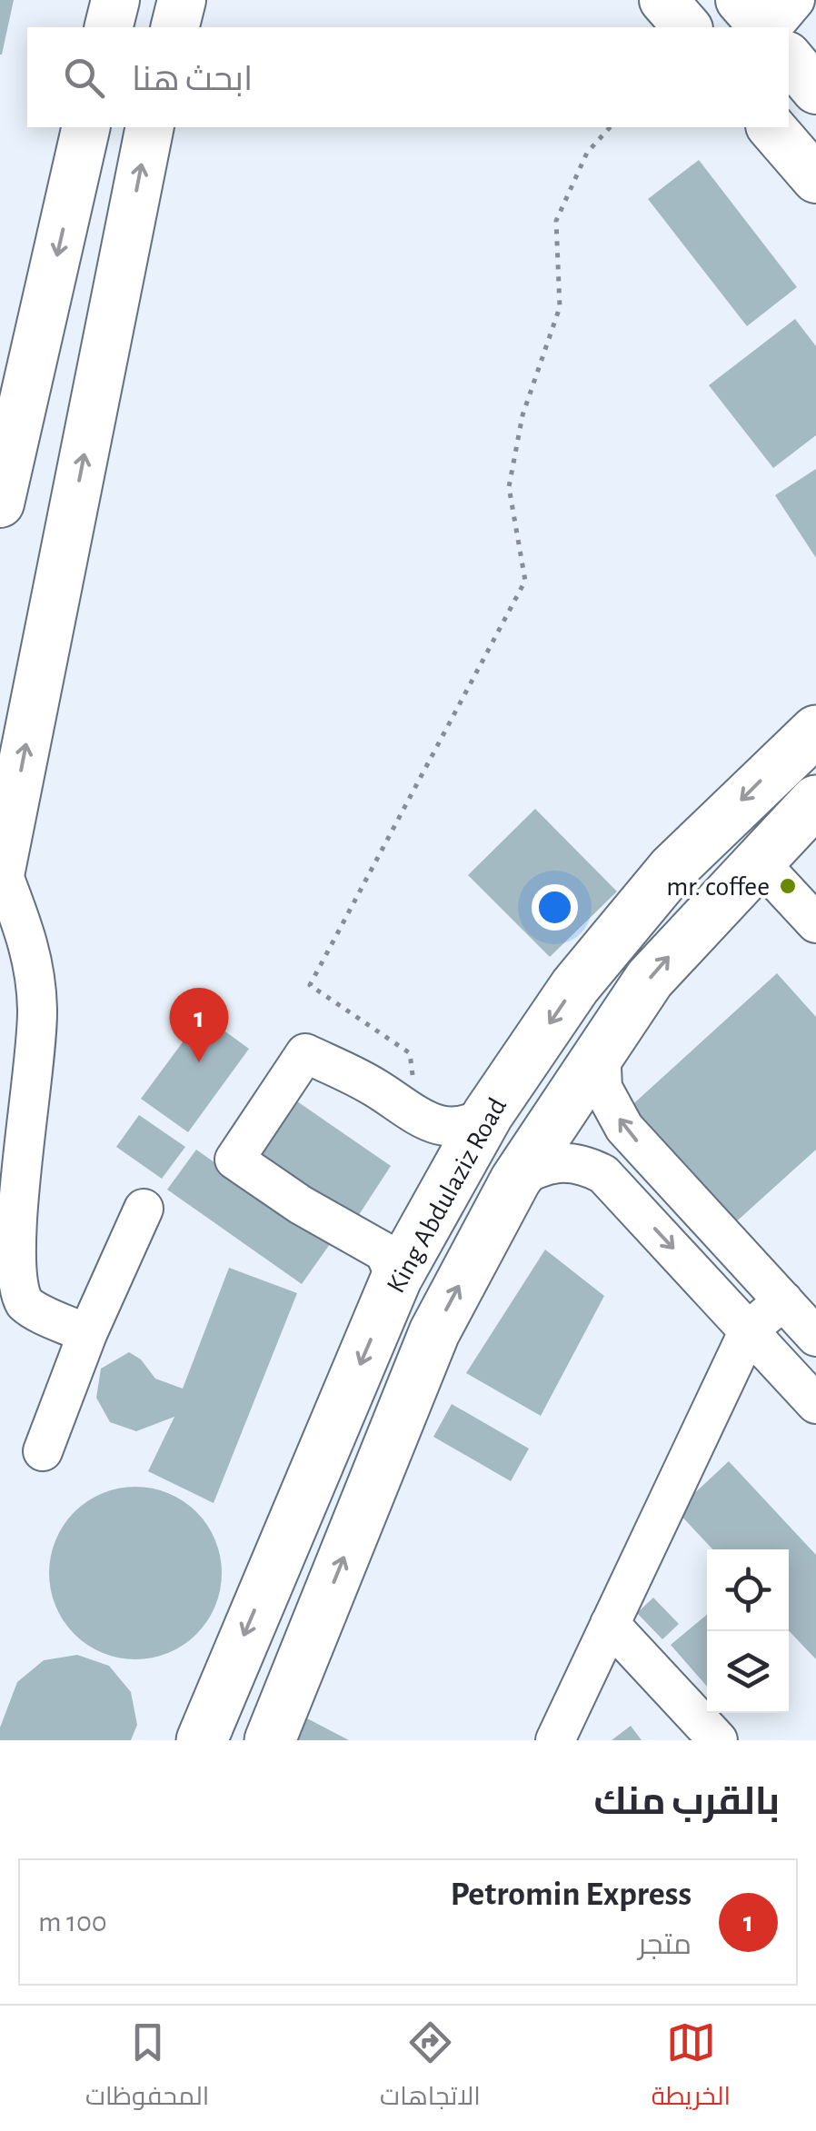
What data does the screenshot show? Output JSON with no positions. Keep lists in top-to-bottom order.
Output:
{
  "streets": {
    "highway": ["King Abdulaziz Road"]
  },
  "places": ["mr. coffee"],
  "page": {
    "search": "ابحث هنا",
    "pins": "1",
    "heading": "بالقرب منك",
    "list": [
      {
        "mark": "1",
        "name": "Petromin Express",
        "note": "متجر",
        "value": "100 m"
      }
    ],
    "nav": ["الخريطة", "الاتجاهات", "المحفوظات"]
  }
}
